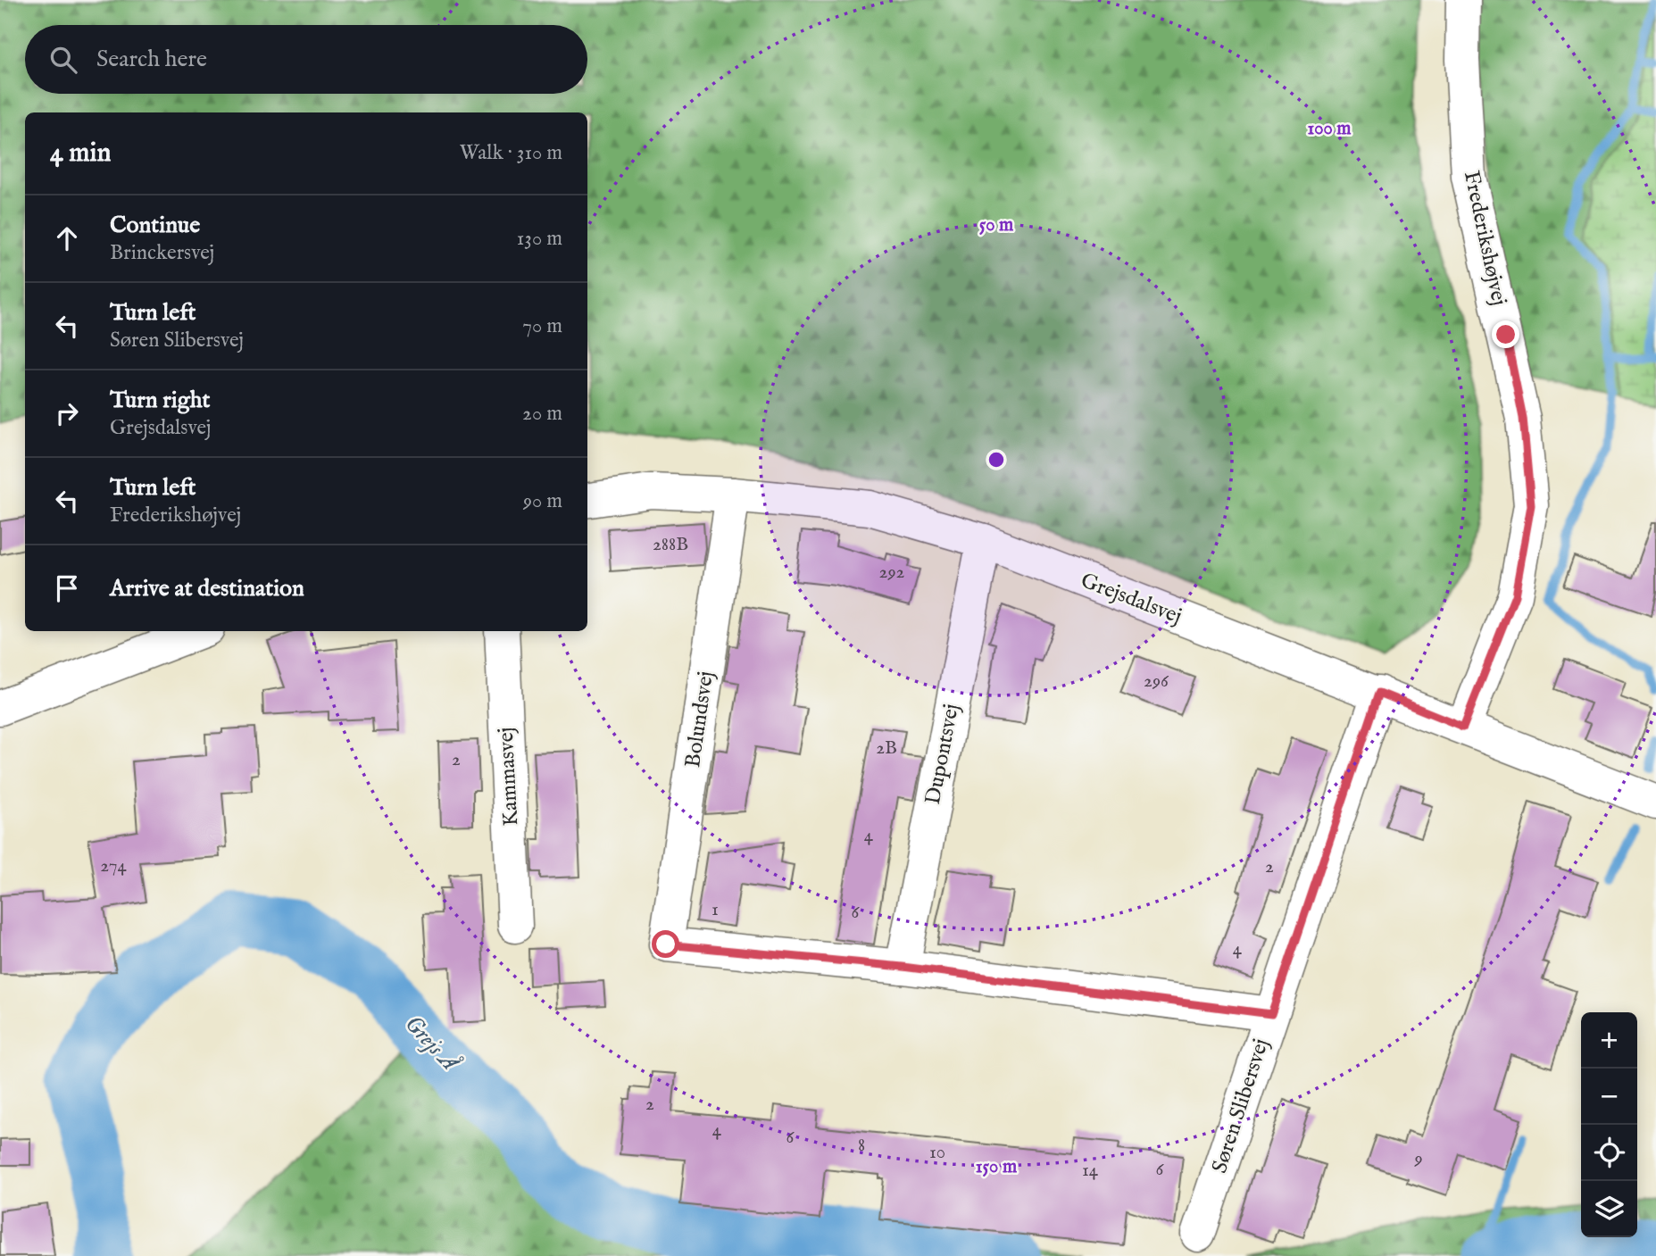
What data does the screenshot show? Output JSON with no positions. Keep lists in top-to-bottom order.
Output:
{
  "streets": {
    "street": [
      "Frederikshøjvej",
      "Grejsdalsvej",
      "Bolundsvej",
      "Dupontsvej",
      "Kammasvej",
      "Søren Slibersvej"
    ]
  },
  "crossings": [
    ["Frederikshøjvej", "Grejsdalsvej"],
    ["Grejsdalsvej", "Bolundsvej"],
    ["Grejsdalsvej", "Dupontsvej"],
    ["Grejsdalsvej", "Søren Slibersvej"],
    ["Bolundsvej", "Dupontsvej"]
  ],
  "water": ["Grejs Å"],
  "house_numbers": [
    "288B",
    "292",
    "296",
    "2B",
    "2",
    "4",
    "274",
    "2",
    "1",
    "6",
    "4",
    "2",
    "4",
    "6",
    "8",
    "10",
    "9",
    "6",
    "14"
  ],
  "page": {
    "search": "Search here",
    "heading": ["4 min", "Walk · 310 m"],
    "list": [
      ["Continue", "Brinckersvej", "130 m"],
      ["Turn left", "Søren Slibersvej", "70 m"],
      ["Turn right", "Grejsdalsvej", "20 m"],
      ["Turn left", "Frederikshøjvej", "90 m"],
      "Arrive at destination"
    ],
    "map_buttons": ["+", "−"]
  },
  "rings": ["100 m", "50 m", "150 m"]
}
